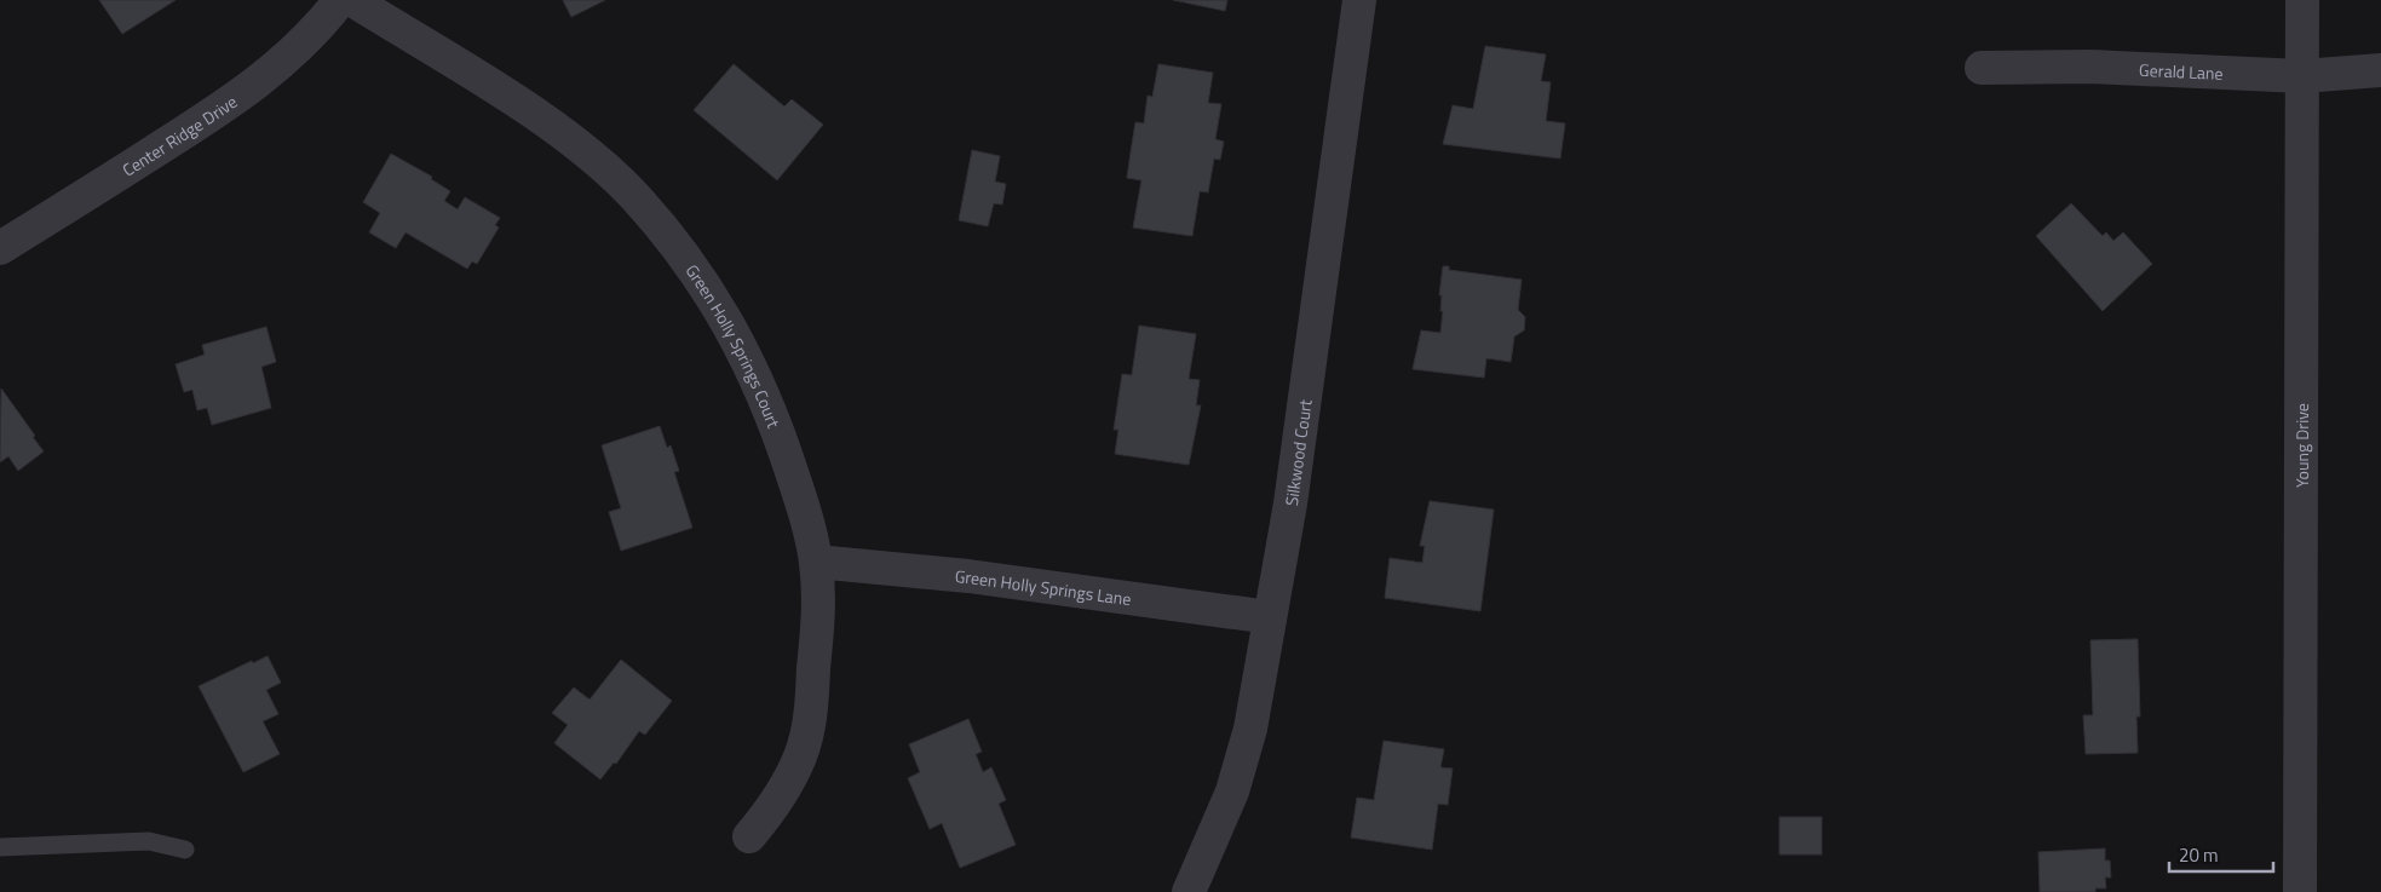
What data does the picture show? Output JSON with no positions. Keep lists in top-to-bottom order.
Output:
{
  "streets": {
    "street": [
      "Gerald Lane",
      "Center Ridge Drive",
      "Green Holly Springs Court",
      "Young Drive",
      "Silkwood Court",
      "Green Holly Springs Lane"
    ]
  },
  "crossings": [
    ["Gerald Lane", "Young Drive"],
    ["Green Holly Springs Court", "Green Holly Springs Lane"],
    ["Silkwood Court", "Green Holly Springs Lane"]
  ],
  "scale_bar": "20 m"
}
